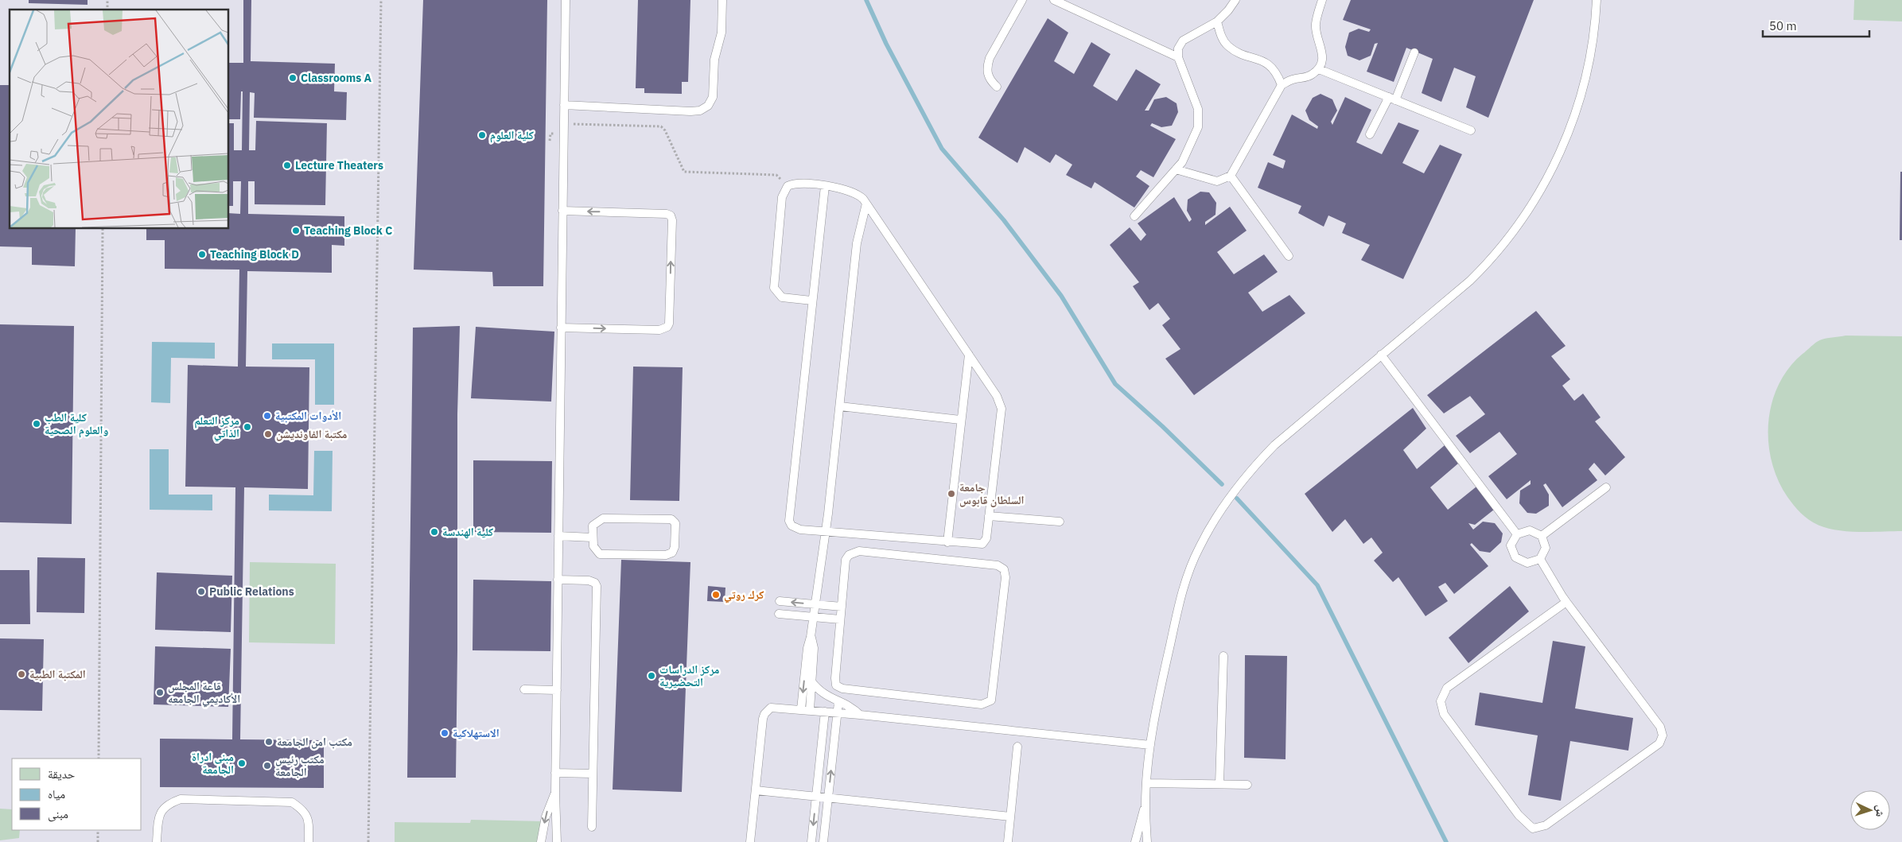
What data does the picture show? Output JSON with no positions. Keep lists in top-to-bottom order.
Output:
{
  "places": [
    "Classrooms A",
    "كلية العلوم",
    "Lecture Theaters",
    "Teaching Block C",
    "Teaching Block D",
    "الأدوات المكتبية",
    "كلية الطب والعلوم الصحية",
    "مركز التعلم الذاتي",
    "مكتبة الفاونديشن",
    "جامعة السلطان قابوس",
    "كلية الهندسة",
    "Public Relations",
    "كرك روتي",
    "المكتبة الطبية",
    "مركز الدراسات التحضيرية",
    "قاعة المجلس الأكاديمي الجامعه",
    "الاستهلاكية",
    "مكتب امن الجامعة",
    "مبنى ادراة الجامعة",
    "مكتب رئيس الجامعة"
  ],
  "legend": ["حديقة", "مياه", "مبنى"],
  "scale_bar": "50 m",
  "north": "right"
}
